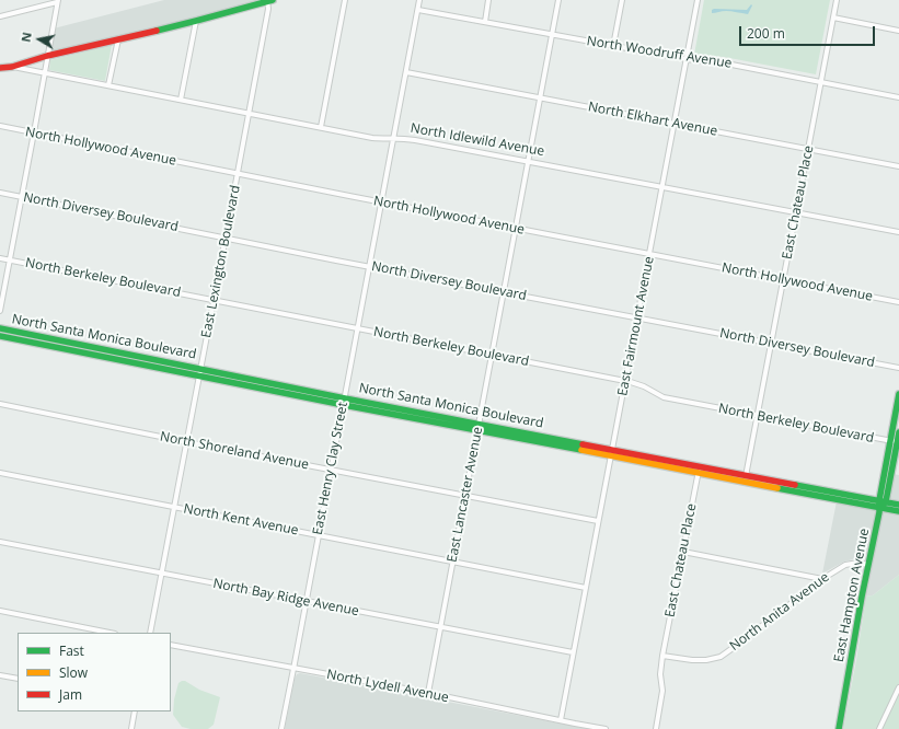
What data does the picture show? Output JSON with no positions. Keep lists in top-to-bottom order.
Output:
{
  "streets": {
    "street": [
      "North Woodruff Avenue",
      "North Elkhart Avenue",
      "North Idlewild Avenue",
      "North Hollywood Avenue",
      "East Chateau Place",
      "North Diversey Boulevard",
      "East Lexington Boulevard",
      "North Berkeley Boulevard",
      "East Fairmount Avenue",
      "North Santa Monica Boulevard",
      "North Shoreland Avenue",
      "East Henry Clay Street",
      "East Lancaster Avenue",
      "North Kent Avenue",
      "East Hampton Avenue",
      "North Bay Ridge Avenue",
      "North Anita Avenue",
      "North Lydell Avenue"
    ]
  },
  "crossings": [
    ["North Woodruff Avenue", "East Chateau Place"],
    ["North Woodruff Avenue", "East Fairmount Avenue"],
    ["North Woodruff Avenue", "East Henry Clay Street"],
    ["North Woodruff Avenue", "East Lancaster Avenue"],
    ["North Elkhart Avenue", "East Chateau Place"],
    ["North Elkhart Avenue", "East Fairmount Avenue"],
    ["North Elkhart Avenue", "East Henry Clay Street"],
    ["North Elkhart Avenue", "East Lancaster Avenue"],
    ["North Idlewild Avenue", "East Chateau Place"],
    ["North Idlewild Avenue", "East Lexington Boulevard"],
    ["North Idlewild Avenue", "East Fairmount Avenue"],
    ["North Idlewild Avenue", "East Henry Clay Street"],
    ["North Idlewild Avenue", "East Lancaster Avenue"],
    ["North Hollywood Avenue", "East Chateau Place"],
    ["North Hollywood Avenue", "East Lexington Boulevard"],
    ["North Hollywood Avenue", "East Fairmount Avenue"],
    ["North Hollywood Avenue", "East Henry Clay Street"],
    ["North Hollywood Avenue", "East Lancaster Avenue"],
    ["East Chateau Place", "North Diversey Boulevard"],
    ["East Chateau Place", "North Berkeley Boulevard"],
    ["East Chateau Place", "North Santa Monica Boulevard"],
    ["East Chateau Place", "North Anita Avenue"],
    ["North Diversey Boulevard", "East Lexington Boulevard"],
    ["North Diversey Boulevard", "East Fairmount Avenue"],
    ["North Diversey Boulevard", "East Henry Clay Street"],
    ["North Diversey Boulevard", "East Lancaster Avenue"],
    ["East Lexington Boulevard", "North Berkeley Boulevard"],
    ["East Lexington Boulevard", "North Santa Monica Boulevard"],
    ["East Lexington Boulevard", "North Shoreland Avenue"],
    ["East Lexington Boulevard", "North Kent Avenue"],
    ["East Lexington Boulevard", "North Bay Ridge Avenue"],
    ["North Berkeley Boulevard", "East Fairmount Avenue"],
    ["North Berkeley Boulevard", "East Henry Clay Street"],
    ["North Berkeley Boulevard", "East Lancaster Avenue"],
    ["North Berkeley Boulevard", "East Hampton Avenue"],
    ["East Fairmount Avenue", "North Santa Monica Boulevard"],
    ["East Fairmount Avenue", "North Shoreland Avenue"],
    ["East Fairmount Avenue", "North Kent Avenue"],
    ["East Fairmount Avenue", "North Bay Ridge Avenue"],
    ["East Fairmount Avenue", "North Lydell Avenue"],
    ["North Santa Monica Boulevard", "East Henry Clay Street"],
    ["North Santa Monica Boulevard", "East Lancaster Avenue"],
    ["North Santa Monica Boulevard", "East Hampton Avenue"],
    ["North Shoreland Avenue", "East Henry Clay Street"],
    ["North Shoreland Avenue", "East Lancaster Avenue"],
    ["East Henry Clay Street", "North Kent Avenue"],
    ["East Henry Clay Street", "North Bay Ridge Avenue"],
    ["East Henry Clay Street", "North Lydell Avenue"],
    ["East Lancaster Avenue", "North Kent Avenue"],
    ["East Lancaster Avenue", "North Bay Ridge Avenue"],
    ["East Lancaster Avenue", "North Lydell Avenue"],
    ["East Hampton Avenue", "North Anita Avenue"]
  ],
  "legend": ["Fast", "Slow", "Jam"],
  "scale_bar": "200 m",
  "north": "left"
}
